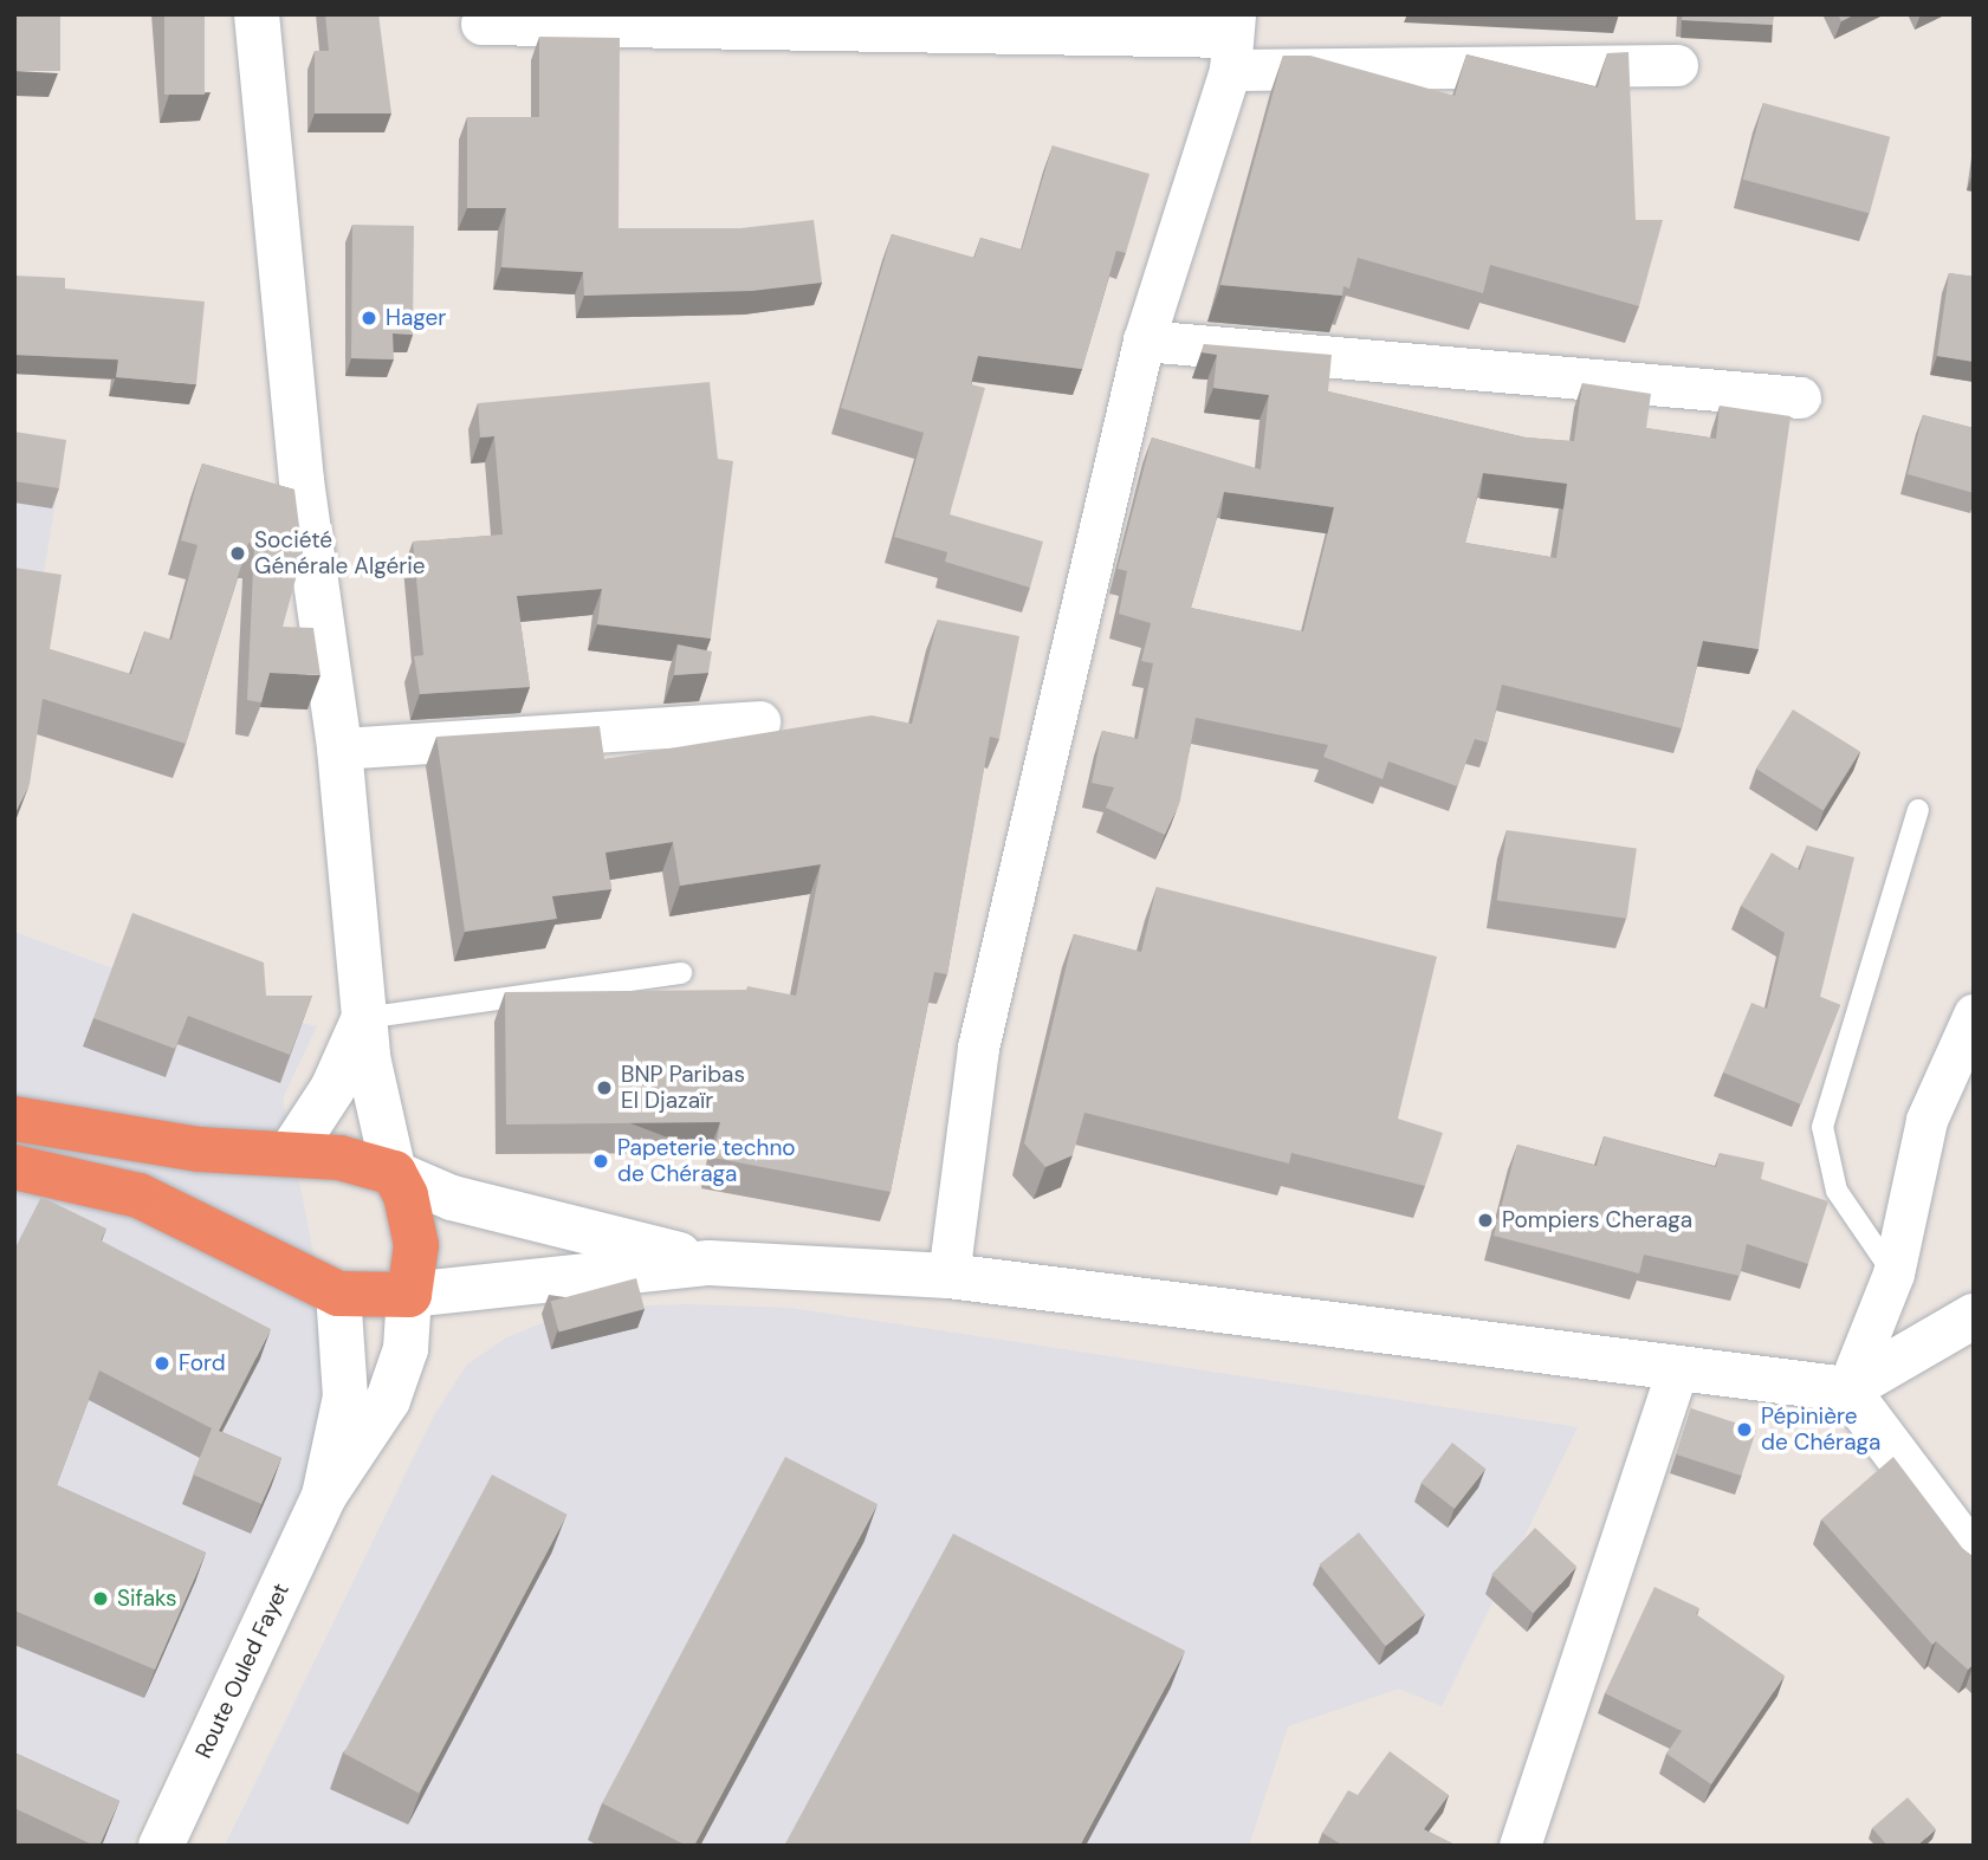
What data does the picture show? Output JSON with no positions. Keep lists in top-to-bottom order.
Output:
{
  "streets": {
    "main road": ["Route Ouled Fayet"]
  },
  "places": [
    "Hager",
    "Société Générale Algérie",
    "BNP Paribas El Djazaïr",
    "Papeterie techno de Chéraga",
    "Pompiers Cheraga",
    "Ford",
    "Pépinière de Chéraga",
    "Sifaks"
  ]
}
